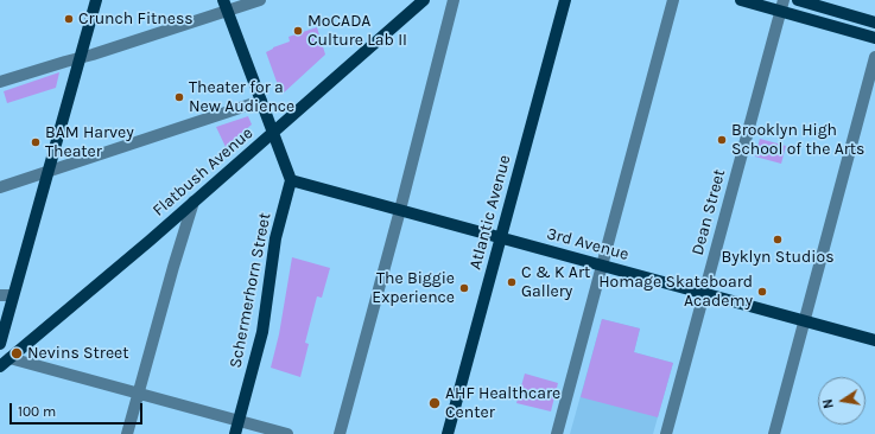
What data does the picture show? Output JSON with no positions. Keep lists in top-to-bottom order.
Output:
{
  "streets": {
    "main road": [
      "Flatbush Avenue",
      "Atlantic Avenue",
      "3rd Avenue",
      "Schermerhorn Street"
    ],
    "street": ["Dean Street"]
  },
  "crossings": [
    ["Atlantic Avenue", "3rd Avenue"],
    ["Dean Street", "3rd Avenue"],
    ["3rd Avenue", "Schermerhorn Street"]
  ],
  "places": [
    "Crunch Fitness",
    "MoCADA Culture Lab II",
    "Theater for a New Audience",
    "Brooklyn High School of the Arts",
    "BAM Harvey Theater",
    "Byklyn Studios",
    "C & K Art Gallery",
    "The Biggie Experience",
    "Homage Skateboard Academy",
    "Nevins Street",
    "AHF Healthcare Center"
  ],
  "scale_bar": "100 m",
  "north": "left"
}
